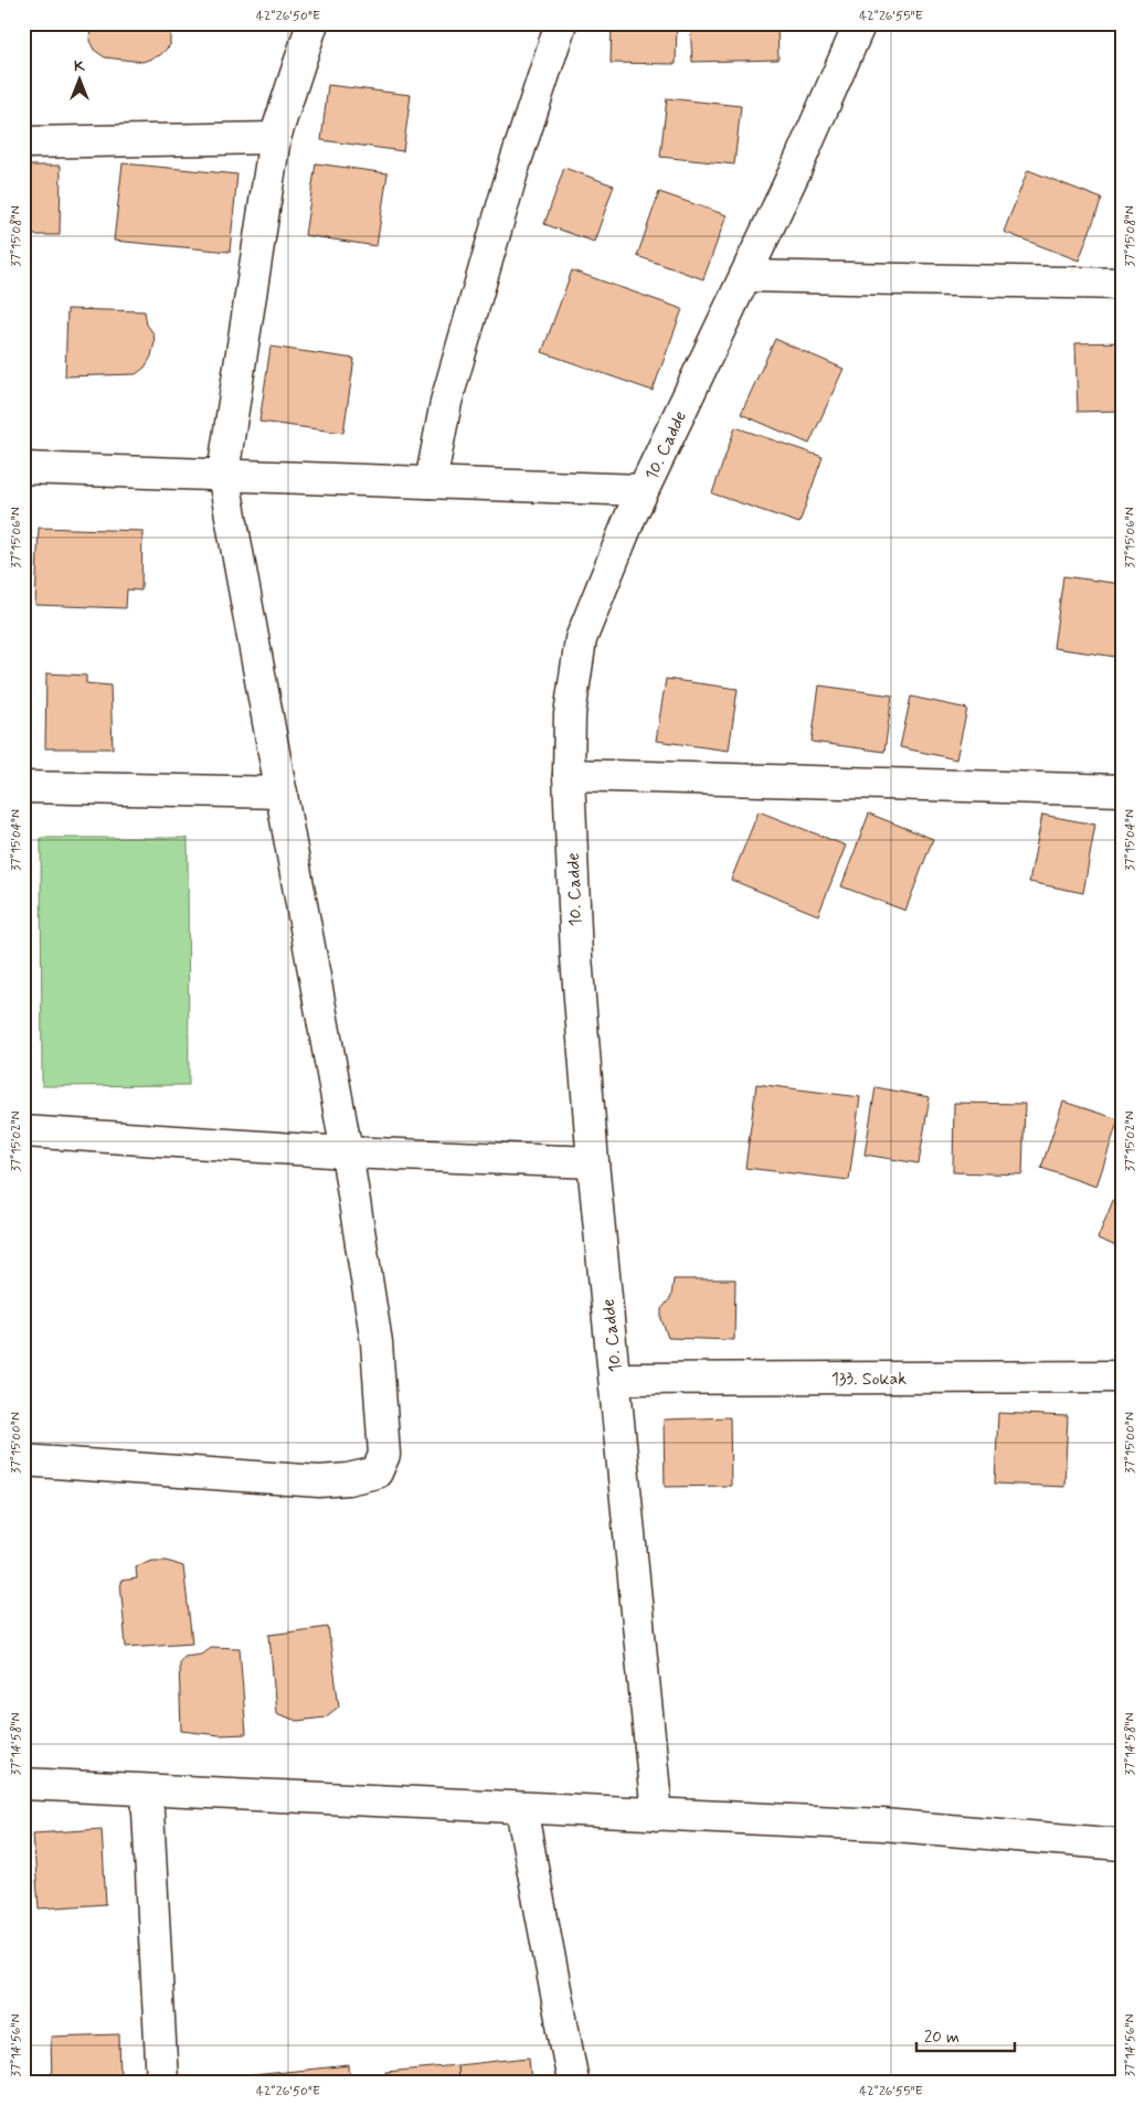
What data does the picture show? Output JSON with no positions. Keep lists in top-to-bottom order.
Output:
{
  "streets": {
    "street": ["10. Cadde", "133. Sokak"]
  },
  "crossings": [
    ["10. Cadde", "133. Sokak"]
  ],
  "scale_bar": "20 m",
  "north": "top",
  "coordinates": [
    "42°26'50\"E",
    "42°26'55\"E",
    "37°15'08\"N",
    "37°15'06\"N",
    "37°15'04\"N",
    "37°15'02\"N",
    "37°15'00\"N",
    "37°14'58\"N",
    "37°14'56\"N"
  ]
}
